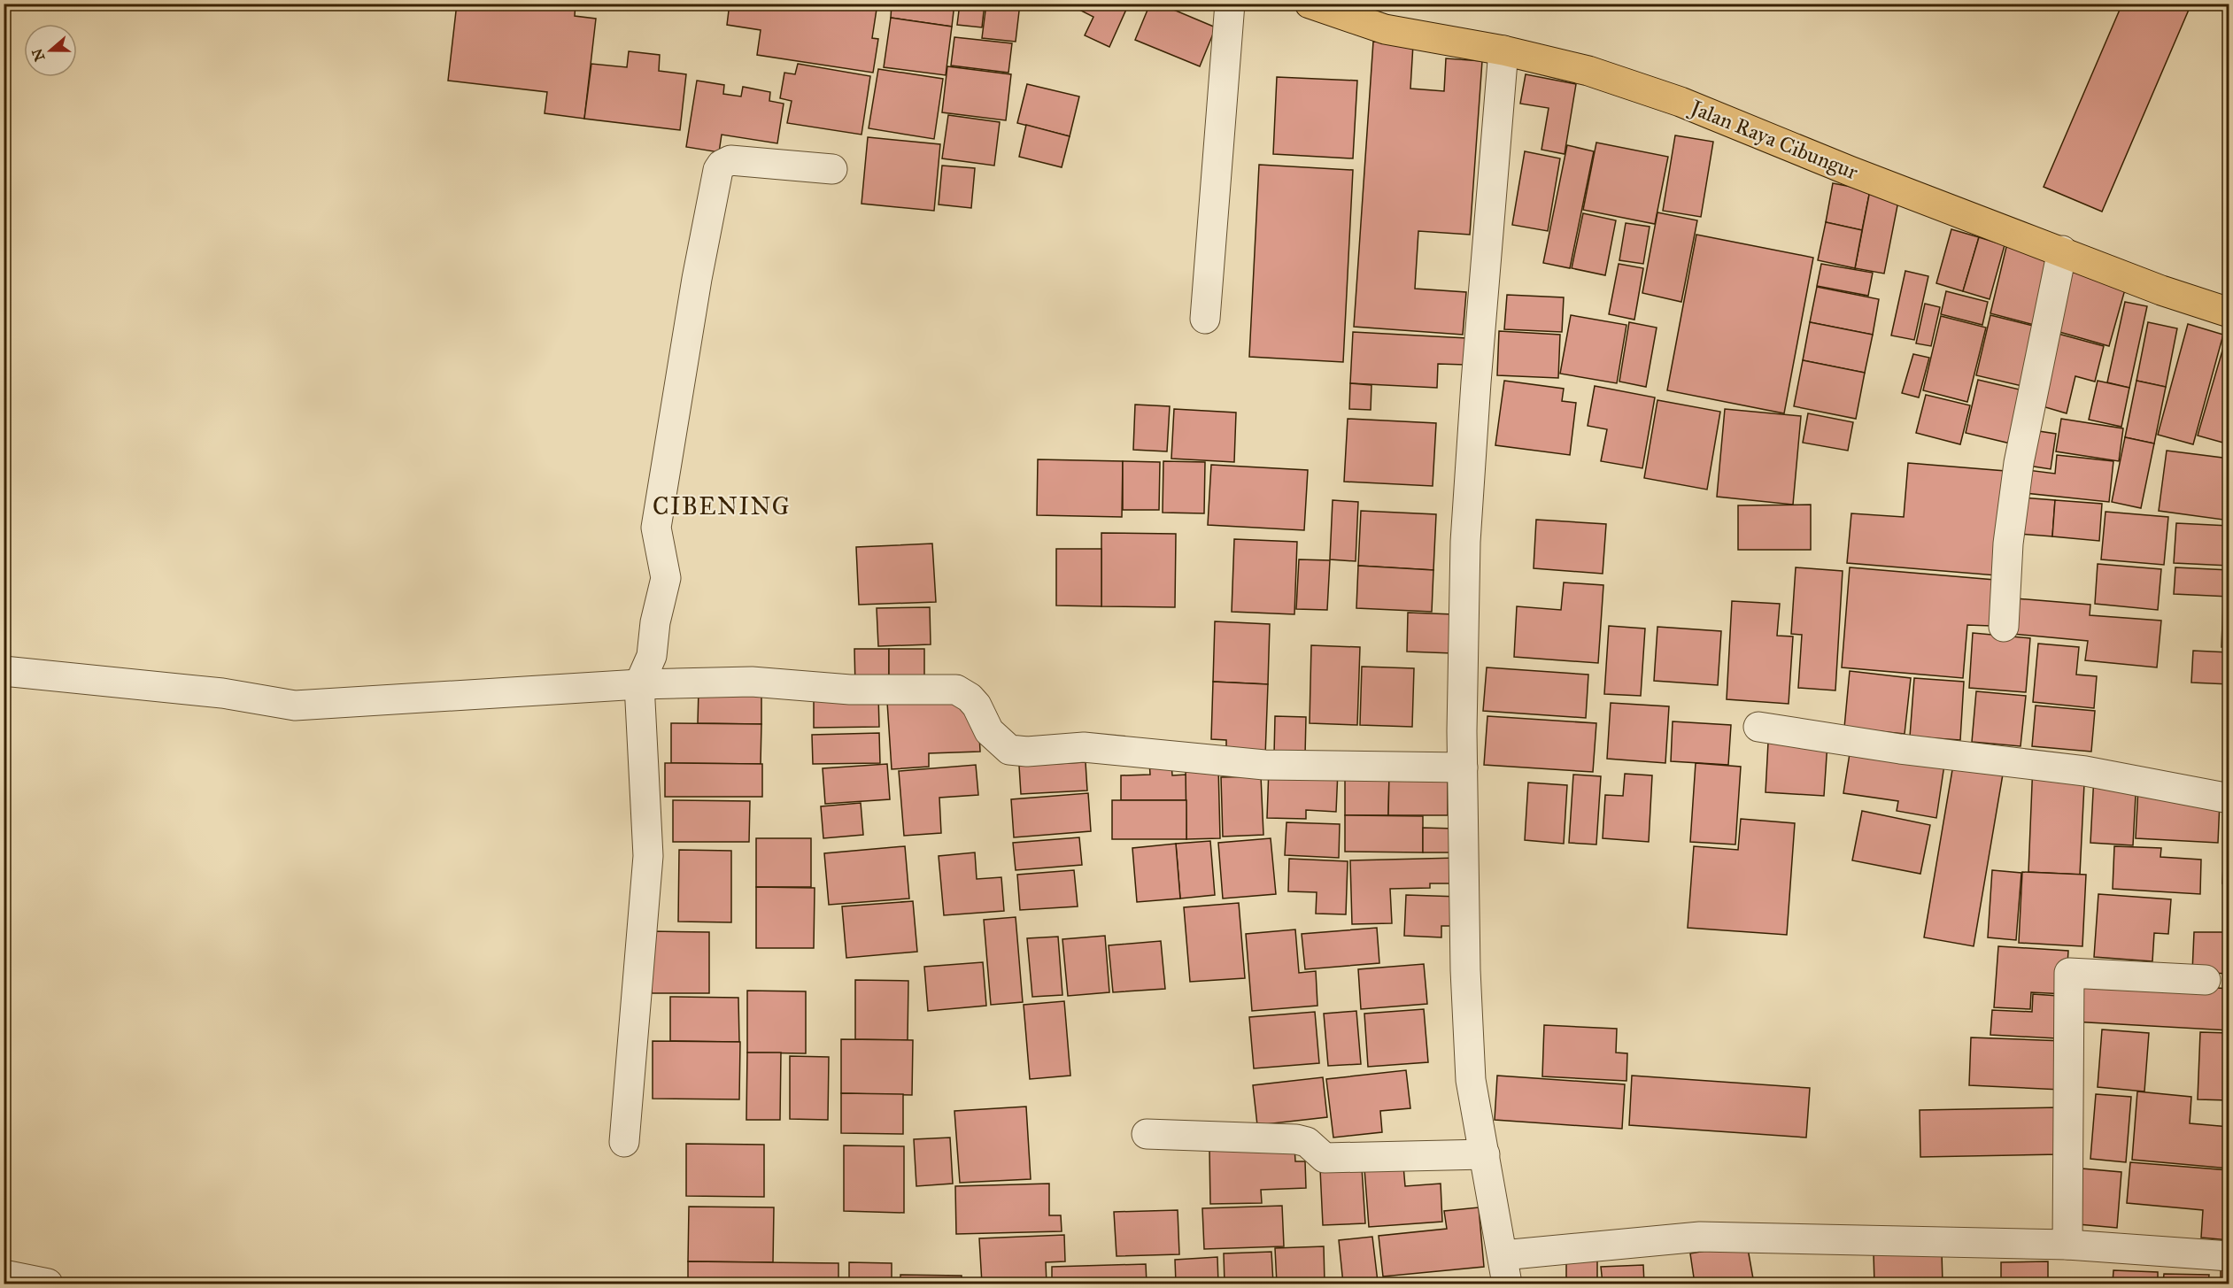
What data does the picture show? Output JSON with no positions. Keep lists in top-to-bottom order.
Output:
{
  "streets": {
    "highway": ["Jalan Raya Cibungur"]
  },
  "districts": ["CIBENING"],
  "north": "left"
}
